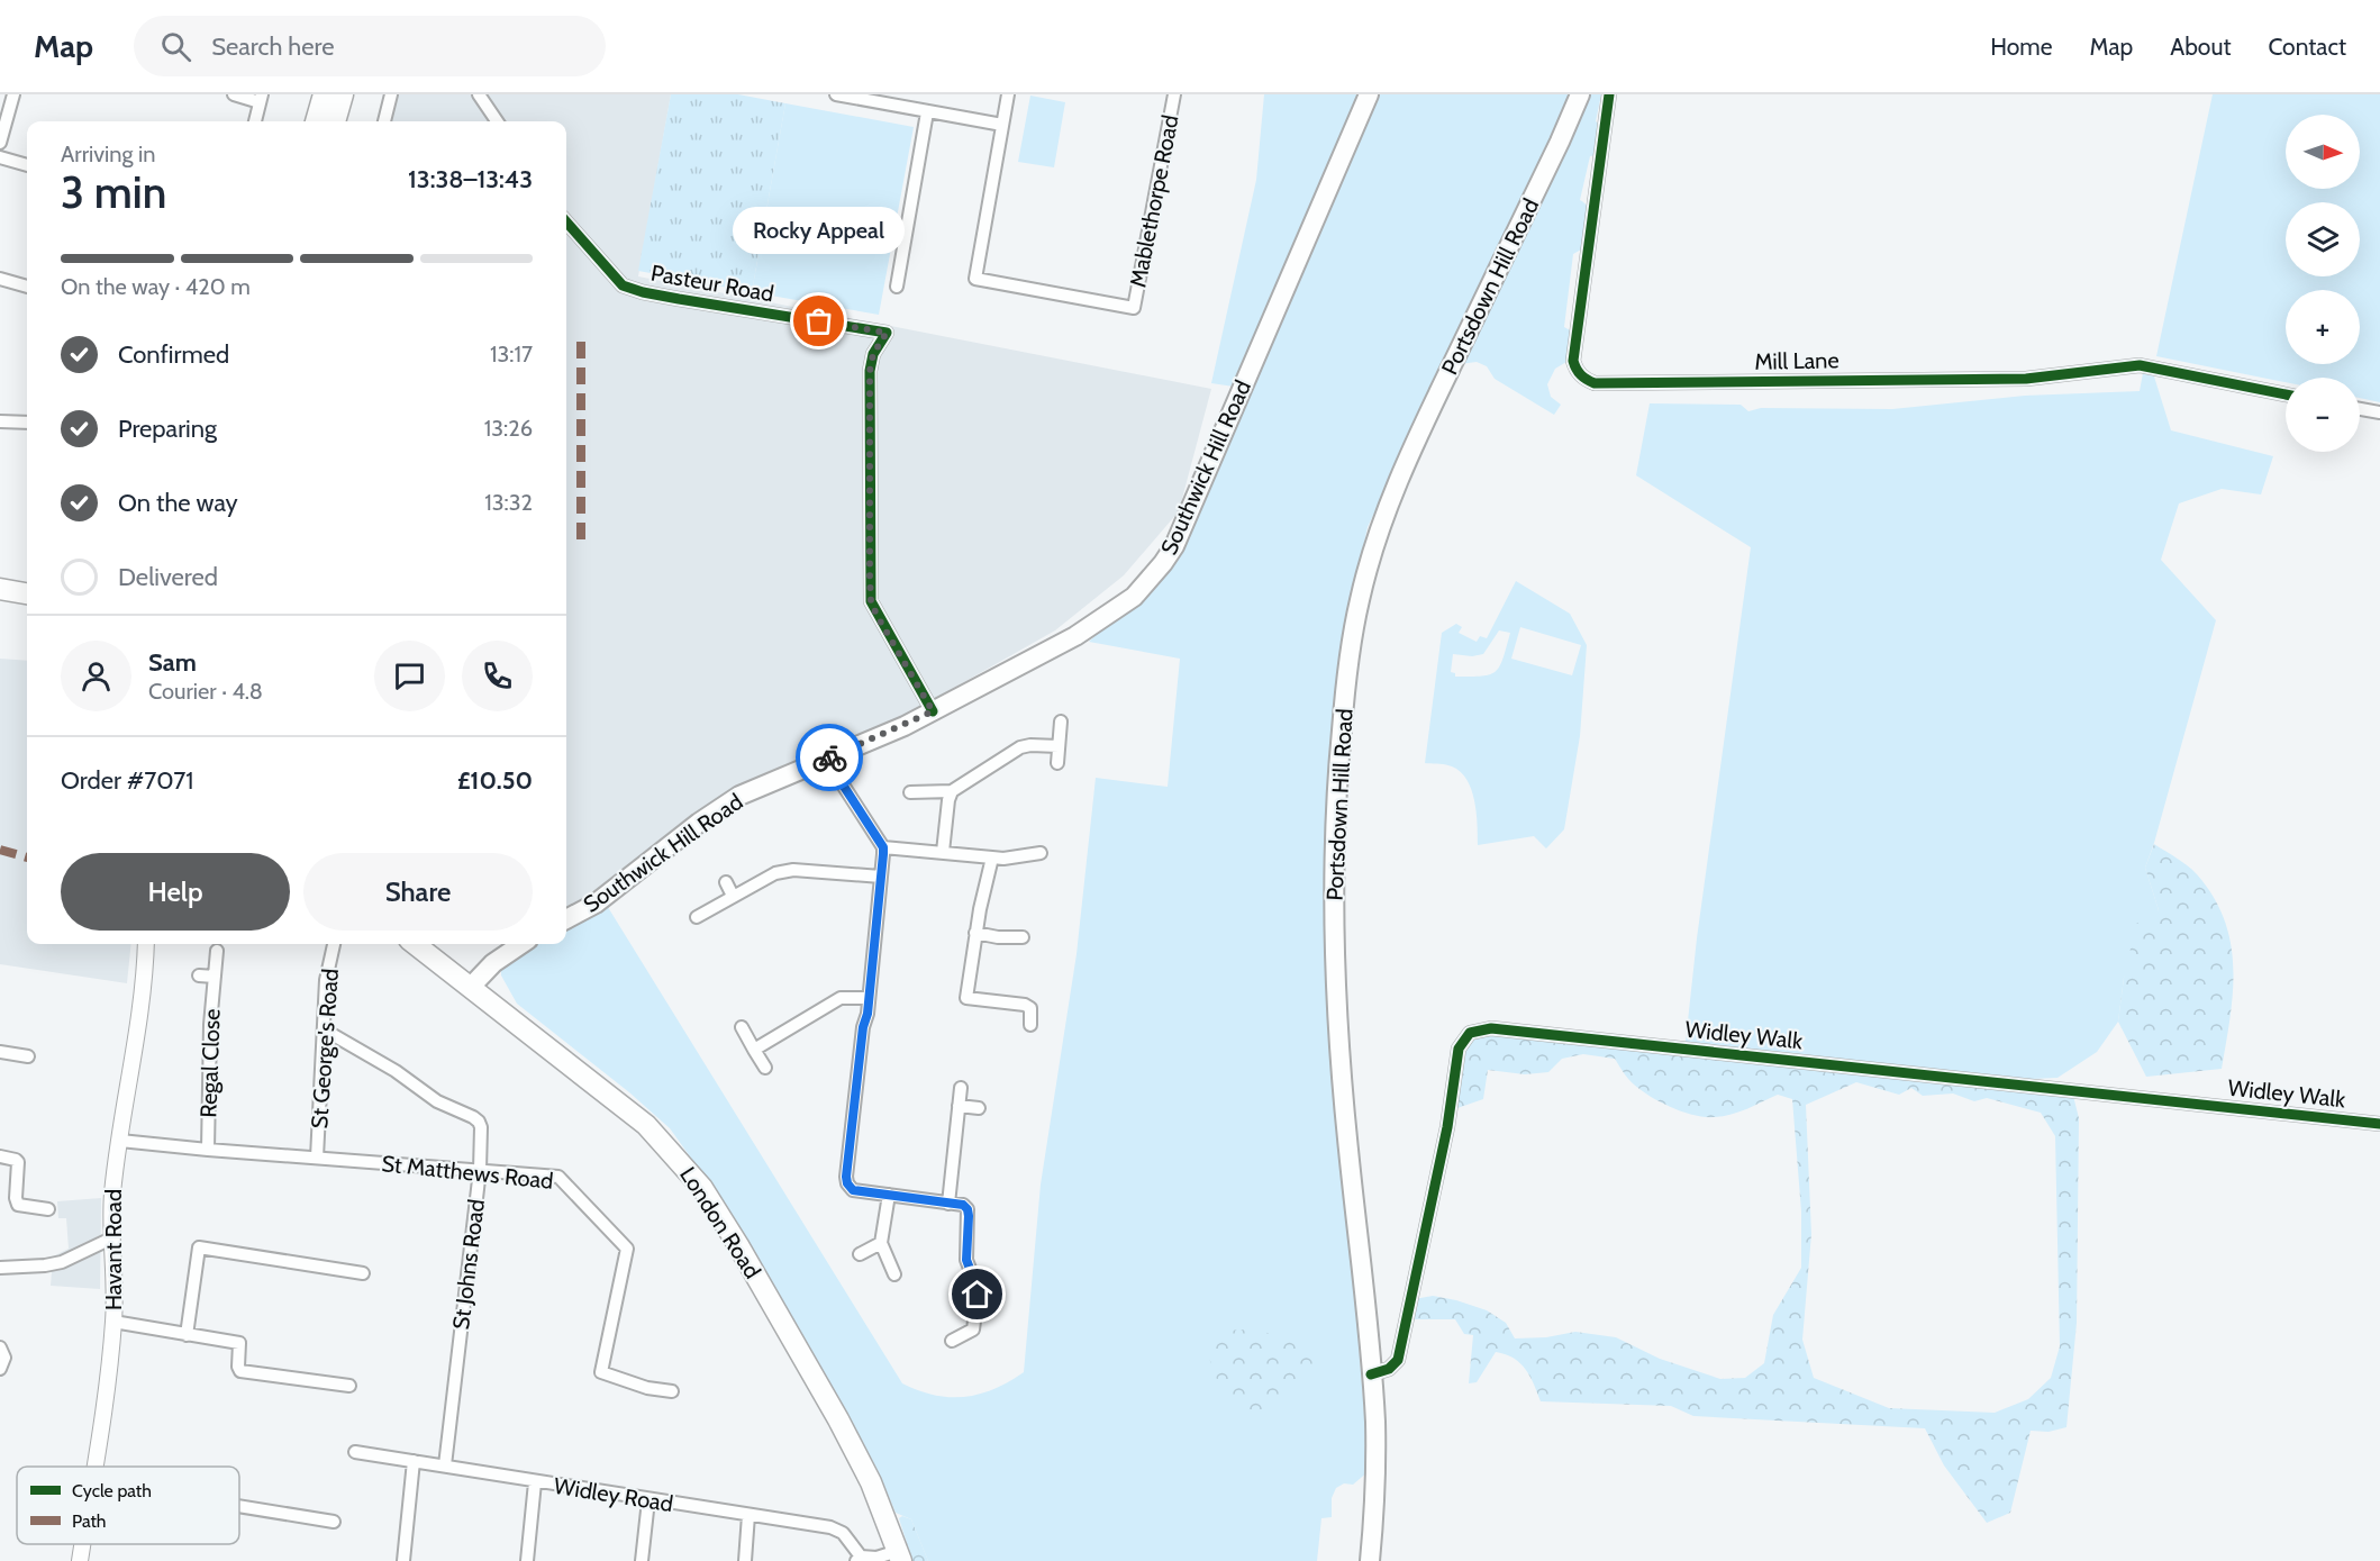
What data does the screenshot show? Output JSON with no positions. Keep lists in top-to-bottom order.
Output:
{
  "streets": {
    "main road": ["Portsdown Hill Road", "Southwick Hill Road", "London Road"],
    "street": [
      "Mablethorpe Road",
      "Pasteur Road",
      "Mill Lane",
      "Widley Walk",
      "St George's Road",
      "Regal Close",
      "St Matthews Road",
      "Havant Road",
      "St Johns Road",
      "Widley Road"
    ]
  },
  "crossings": [
    ["Pasteur Road", "Southwick Hill Road"],
    ["Portsdown Hill Road", "Widley Walk"],
    ["St George's Road", "St Matthews Road"],
    ["St George's Road", "St Johns Road"],
    ["Regal Close", "St Matthews Road"],
    ["St Matthews Road", "Havant Road"],
    ["St Matthews Road", "St Johns Road"],
    ["St Johns Road", "Widley Road"]
  ],
  "places": ["Rocky Appeal"],
  "legend": ["Cycle path", "Path"],
  "north": "right",
  "page": {
    "header": "Map",
    "search": "Search here",
    "nav": [
      "Home",
      "Map",
      "About",
      "Contact"
    ],
    "map_buttons": ["+", "−"],
    "heading": ["3 min", "Arriving in", "13:38–13:43"],
    "panel": [
      "Sam",
      "Courier · 4.8",
      "Order #7071",
      "£10.50"
    ],
    "bubble": "Rocky Appeal",
    "bar": "On the way · 420 m",
    "list": [
      ["Confirmed", "13:17"],
      ["Preparing", "13:26"],
      ["On the way", "13:32"],
      "Delivered"
    ],
    "buttons": ["Help", "Share"]
  }
}
